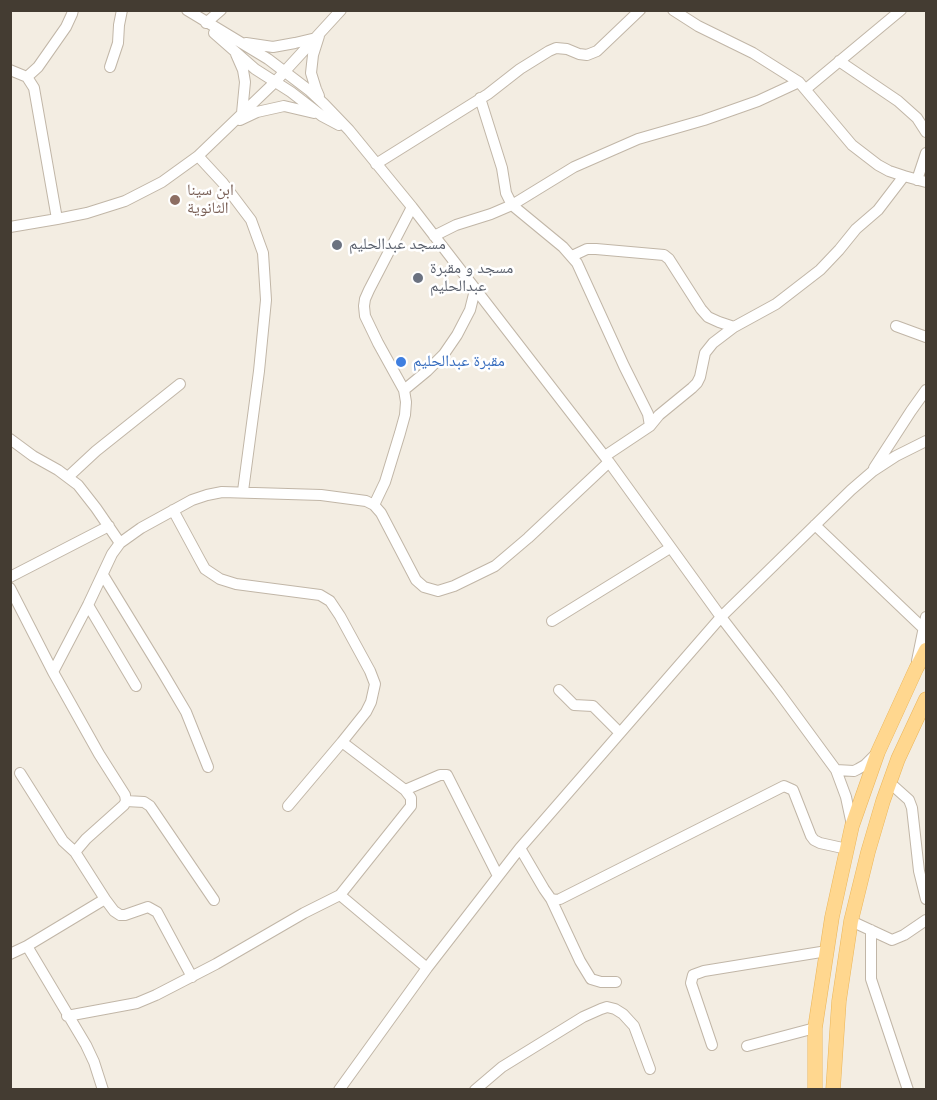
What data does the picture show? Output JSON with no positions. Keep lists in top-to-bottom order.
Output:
{
  "places": [
    "ابن سينا الثانوية",
    "مسجد عبدالحليم",
    "مسجد و مقبرة عبدالحليم",
    "مقبرة عبدالحليم"
  ]
}
